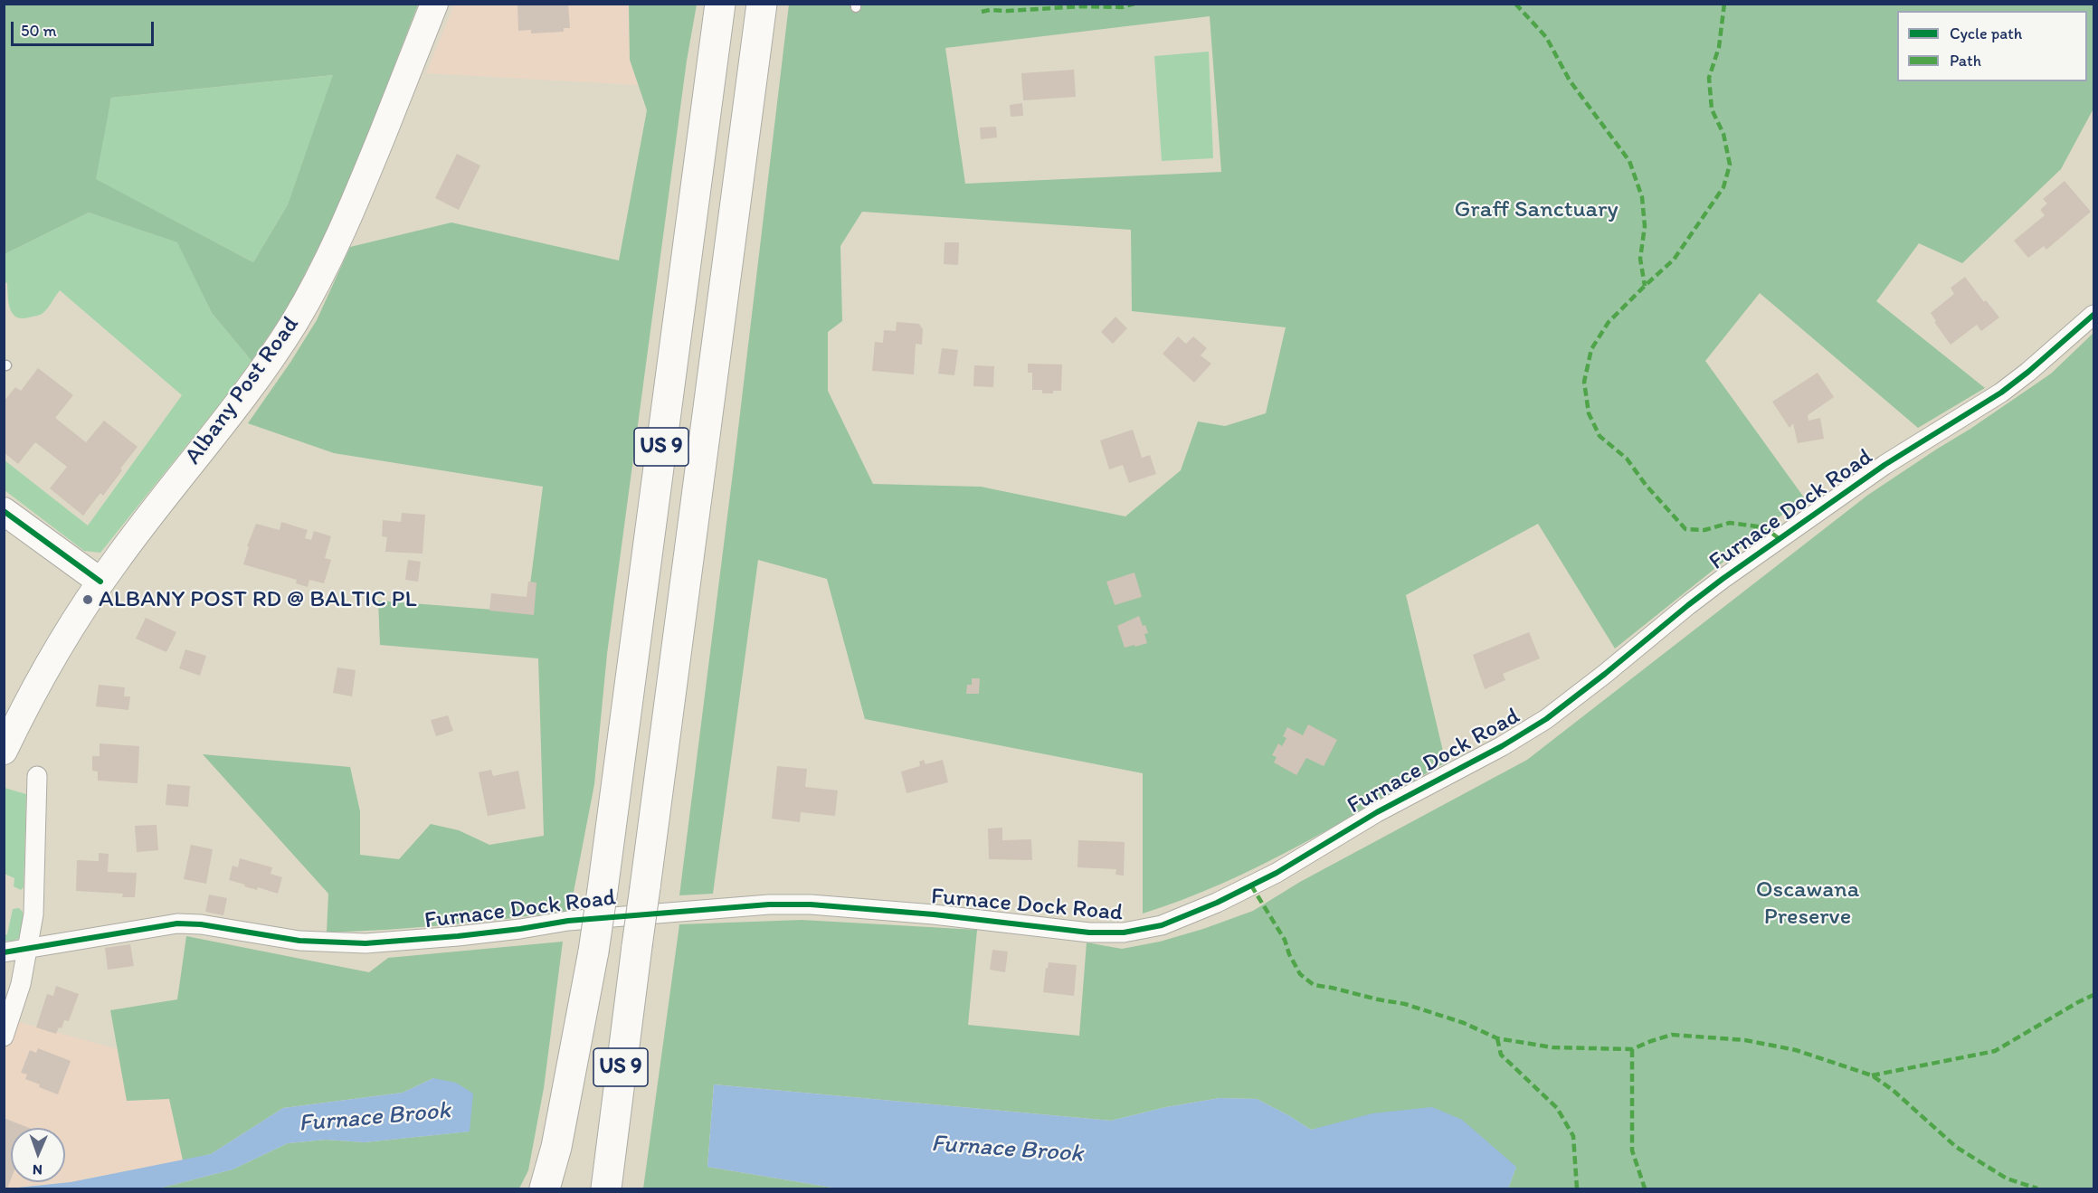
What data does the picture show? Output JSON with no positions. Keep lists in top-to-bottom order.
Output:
{
  "streets": {
    "highway": ["US 9"],
    "main road": ["Albany Post Road"],
    "street": ["Furnace Dock Road"]
  },
  "water": ["Furnace Brook"],
  "parks": ["Graff Sanctuary", "Oscawana Preserve"],
  "places": ["ALBANY POST RD @ BALTIC PL"],
  "legend": ["Cycle path", "Path"],
  "scale_bar": "50 m",
  "north": "bottom"
}
